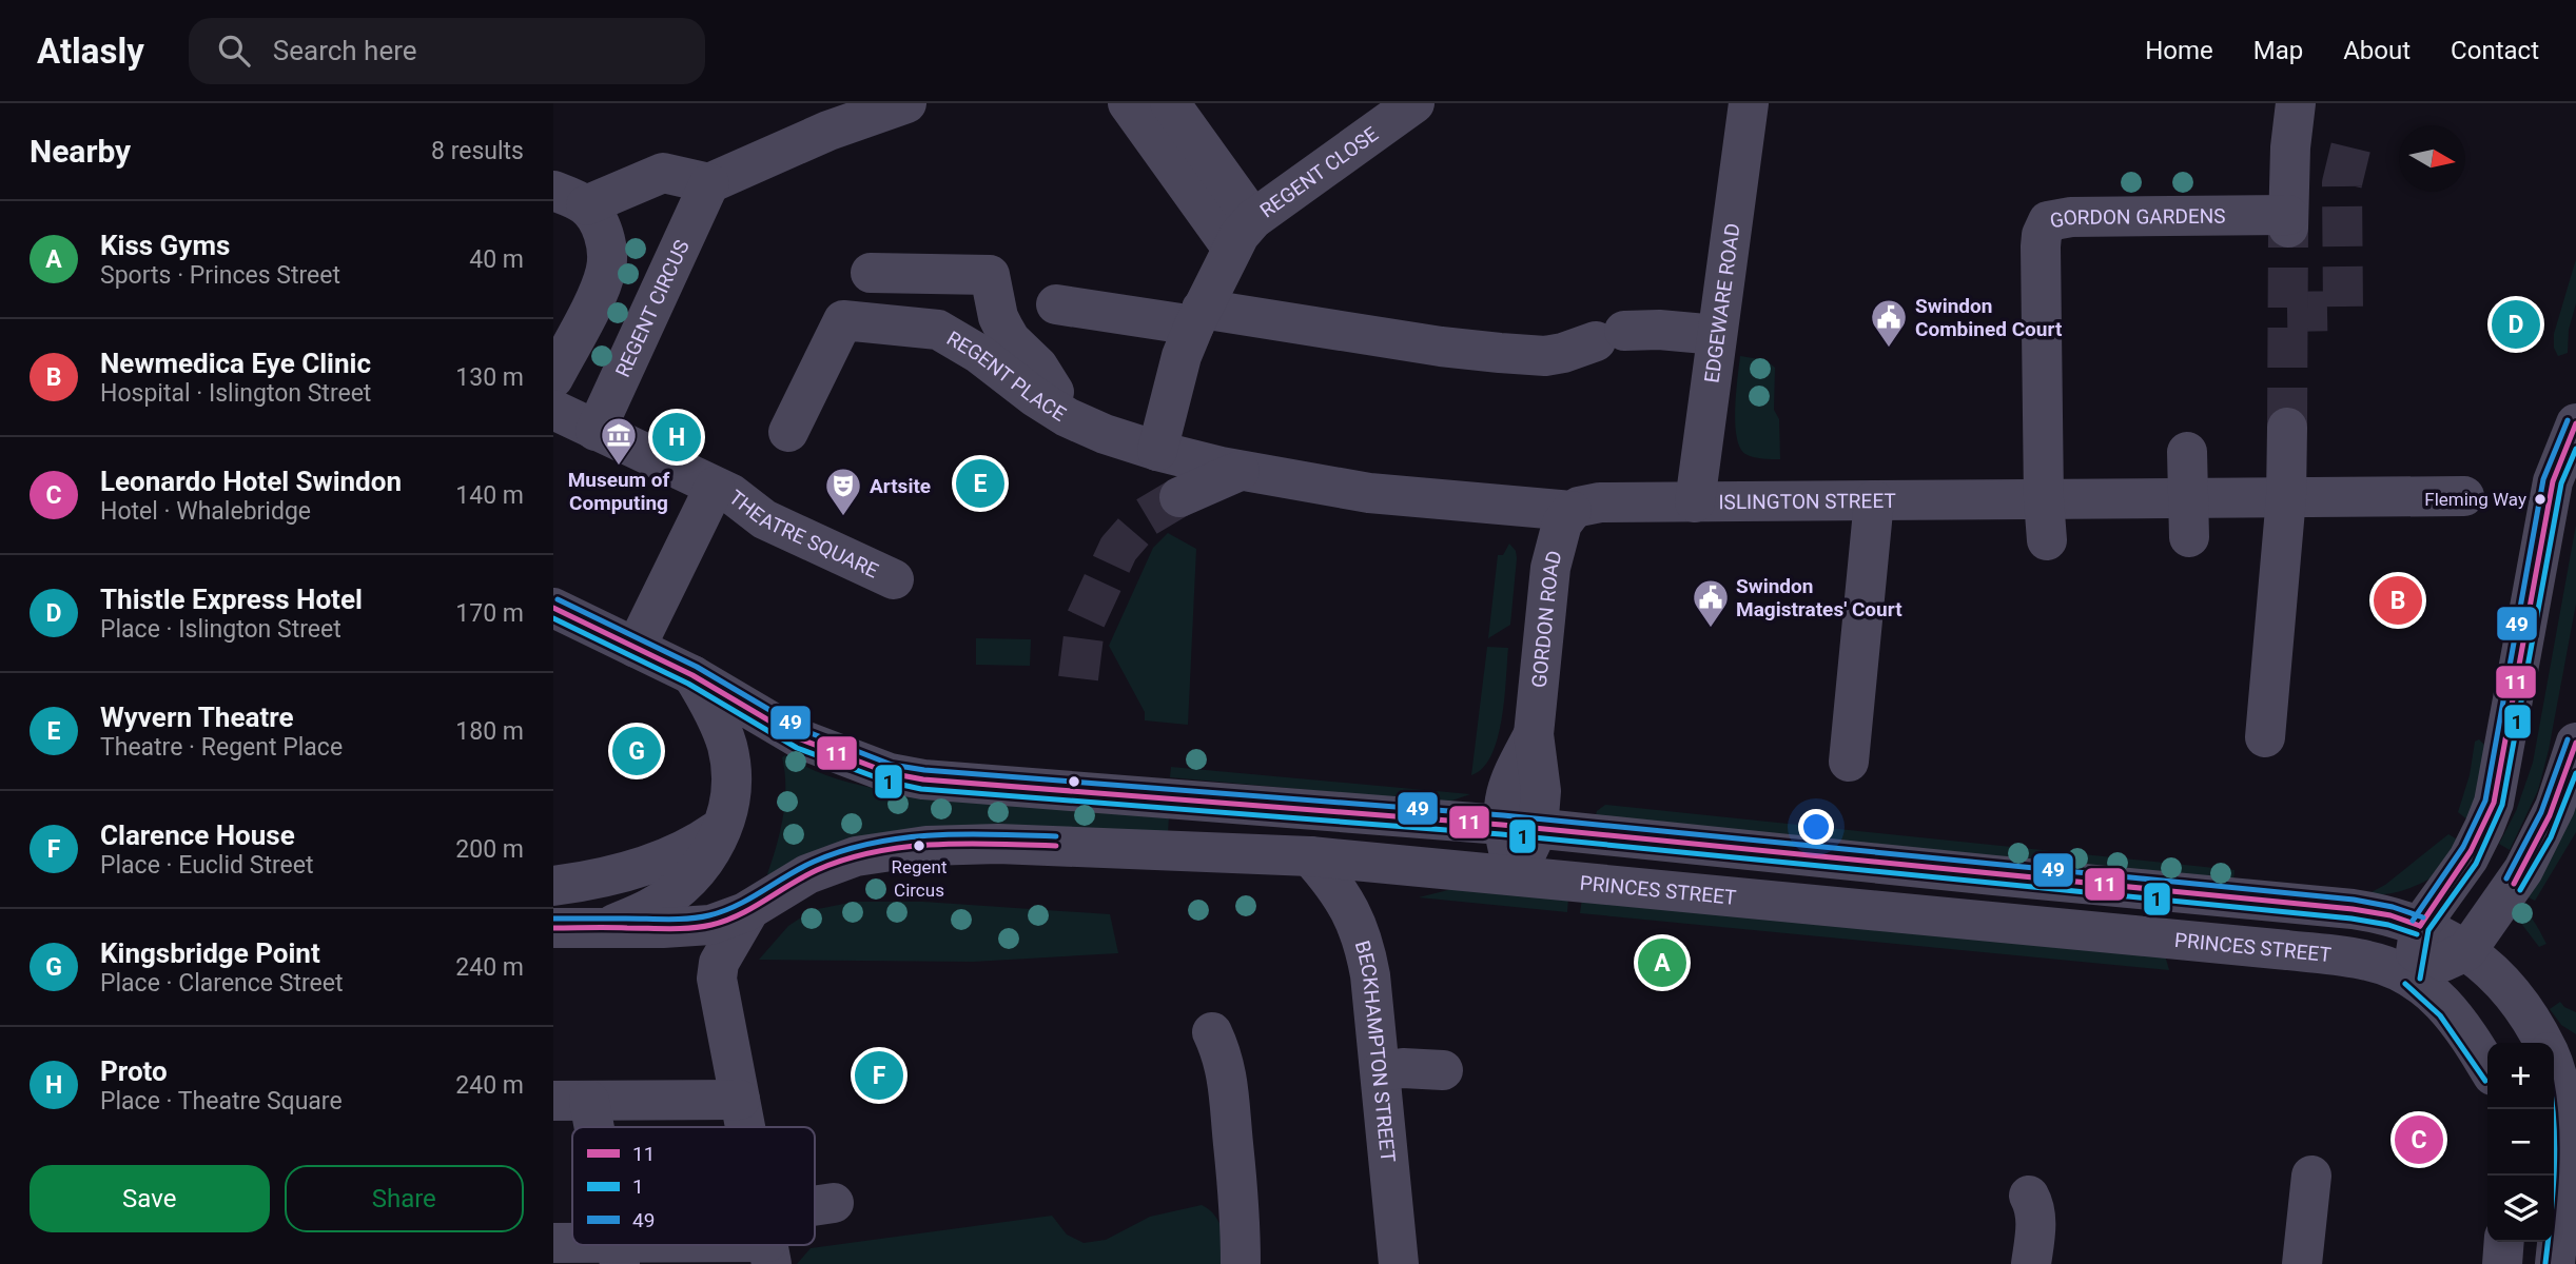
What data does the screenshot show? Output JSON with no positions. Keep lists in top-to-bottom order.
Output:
{
  "streets": {
    "street": [
      "REGENT CLOSE",
      "GORDON GARDENS",
      "EDGEWARE ROAD",
      "REGENT CIRCUS",
      "REGENT PLACE",
      "ISLINGTON STREET",
      "THEATRE SQUARE",
      "GORDON ROAD",
      "PRINCES STREET",
      "BECKHAMPTON STREET"
    ]
  },
  "crossings": [
    ["REGENT CLOSE", "REGENT PLACE"],
    ["REGENT CLOSE", "ISLINGTON STREET"],
    ["GORDON GARDENS", "ISLINGTON STREET"],
    ["EDGEWARE ROAD", "ISLINGTON STREET"],
    ["REGENT CIRCUS", "THEATRE SQUARE"],
    ["REGENT PLACE", "ISLINGTON STREET"],
    ["ISLINGTON STREET", "GORDON ROAD"],
    ["GORDON ROAD", "PRINCES STREET"],
    ["PRINCES STREET", "BECKHAMPTON STREET"]
  ],
  "places": {
    "public building": ["Swindon Combined Court", "Swindon Magistrates' Court"],
    "museum": ["Museum of Computing"],
    "other": ["Fleming Way", "Regent Circus"],
    "theatre": ["Artsite"]
  },
  "lines": ["transit line 49", "transit line 11", "transit line 1"],
  "legend": ["11", "1", "49"],
  "north": "right",
  "page": {
    "header": "Atlasly",
    "search": "Search here",
    "nav": [
      "Home",
      "Map",
      "About",
      "Contact"
    ],
    "heading": ["Nearby", "8 results"],
    "list": [
      {
        "mark": "A",
        "name": "Kiss Gyms",
        "note": "Sports · Princes Street",
        "value": "40 m"
      },
      {
        "mark": "B",
        "name": "Newmedica Eye Clinic",
        "note": "Hospital · Islington Street",
        "value": "130 m"
      },
      {
        "mark": "C",
        "name": "Leonardo Hotel Swindon",
        "note": "Hotel · Whalebridge",
        "value": "140 m"
      },
      {
        "mark": "D",
        "name": "Thistle Express Hotel",
        "note": "Place · Islington Street",
        "value": "170 m"
      },
      {
        "mark": "E",
        "name": "Wyvern Theatre",
        "note": "Theatre · Regent Place",
        "value": "180 m"
      },
      {
        "mark": "F",
        "name": "Clarence House",
        "note": "Place · Euclid Street",
        "value": "200 m"
      },
      {
        "mark": "G",
        "name": "Kingsbridge Point",
        "note": "Place · Clarence Street",
        "value": "240 m"
      },
      {
        "mark": "H",
        "name": "Proto",
        "note": "Place · Theatre Square",
        "value": "240 m"
      }
    ],
    "pins": [
      "D",
      "H",
      "E",
      "B",
      "G",
      "A",
      "F",
      "C"
    ],
    "map_buttons": ["+", "−"],
    "buttons": ["Save", "Share"]
  }
}
